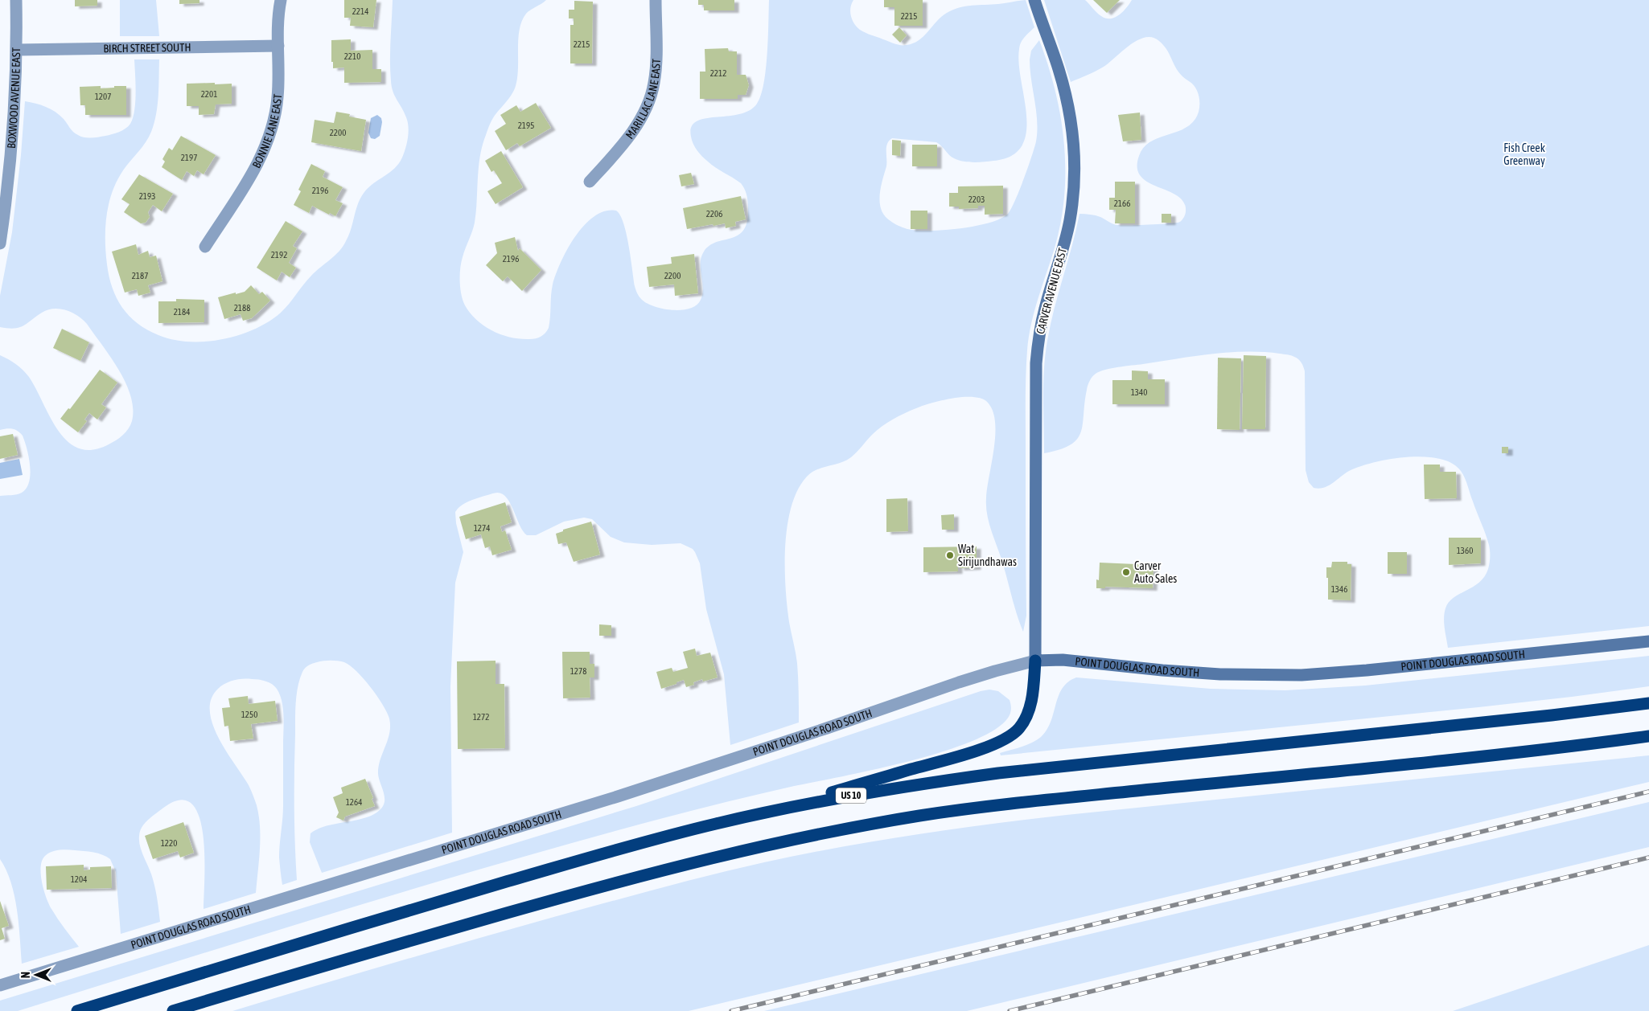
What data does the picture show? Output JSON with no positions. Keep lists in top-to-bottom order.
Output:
{
  "streets": {
    "highway": ["US 10"],
    "street": [
      "BIRCH STREET SOUTH",
      "MARILLAC LANE EAST",
      "BOXWOOD AVENUE EAST",
      "BONNIE LANE EAST",
      "CARVER AVENUE EAST",
      "POINT DOUGLAS ROAD SOUTH"
    ]
  },
  "crossings": [
    ["BIRCH STREET SOUTH", "BOXWOOD AVENUE EAST"],
    ["BIRCH STREET SOUTH", "BONNIE LANE EAST"],
    ["CARVER AVENUE EAST", "POINT DOUGLAS ROAD SOUTH"]
  ],
  "parks": ["Fish Creek Greenway"],
  "places": ["Wat Sirijundhawas", "Carver Auto Sales"],
  "house_numbers": [
    "2214",
    "2215",
    "2215",
    "2210",
    "2212",
    "2201",
    "1207",
    "2195",
    "2200",
    "2197",
    "2196",
    "2193",
    "2203",
    "2166",
    "2206",
    "2192",
    "2196",
    "2187",
    "2200",
    "2188",
    "2184",
    "1340",
    "1274",
    "1360",
    "1346",
    "1278",
    "1250",
    "1272",
    "1264",
    "1220",
    "1204"
  ],
  "north": "left"
}
